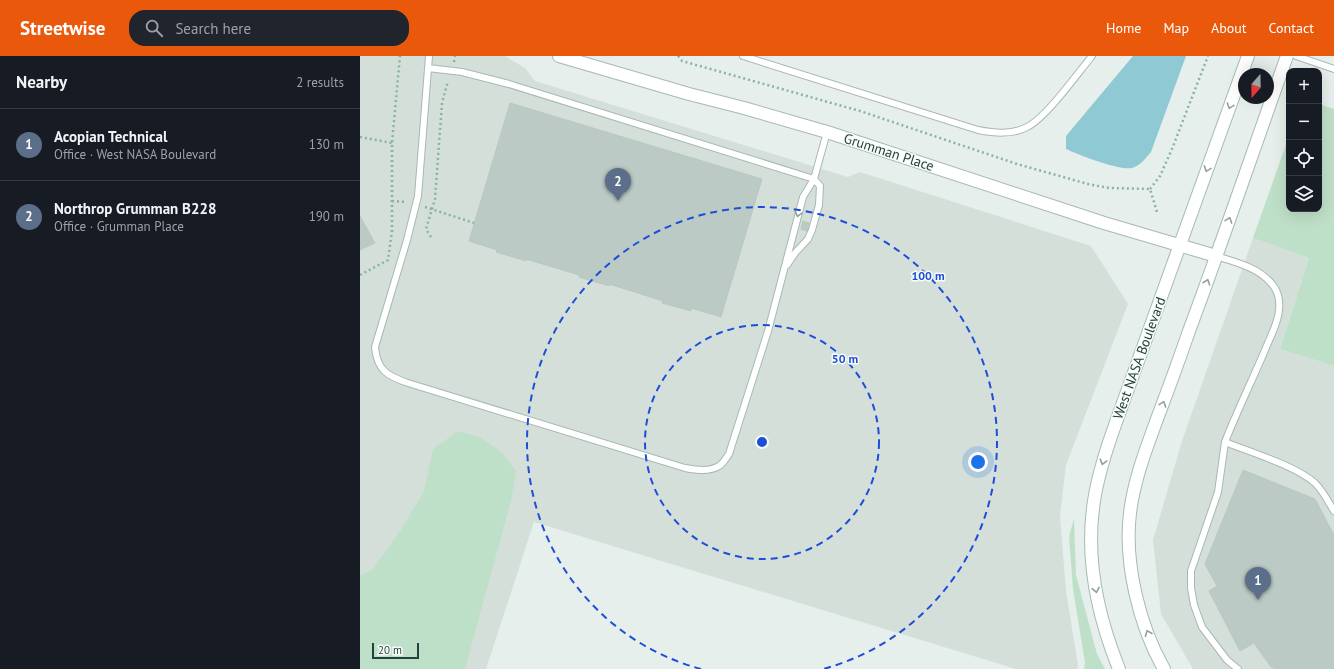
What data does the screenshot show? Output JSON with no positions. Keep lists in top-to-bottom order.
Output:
{
  "streets": {
    "main road": ["Grumman Place", "West NASA Boulevard"]
  },
  "crossings": [
    ["Grumman Place", "West NASA Boulevard"]
  ],
  "scale_bar": "20 m",
  "north": "bottom",
  "page": {
    "header": "Streetwise",
    "search": "Search here",
    "nav": [
      "Home",
      "Map",
      "About",
      "Contact"
    ],
    "heading": ["Nearby", "2 results"],
    "map_buttons": ["+", "−"],
    "list": [
      {
        "mark": "1",
        "name": "Acopian Technical",
        "note": "Office · West NASA Boulevard",
        "value": "130 m"
      },
      {
        "mark": "2",
        "name": "Northrop Grumman B228",
        "note": "Office · Grumman Place",
        "value": "190 m"
      }
    ],
    "pins": ["2", "1"],
    "scale": "20 m"
  },
  "rings": ["100 m", "50 m"]
}
